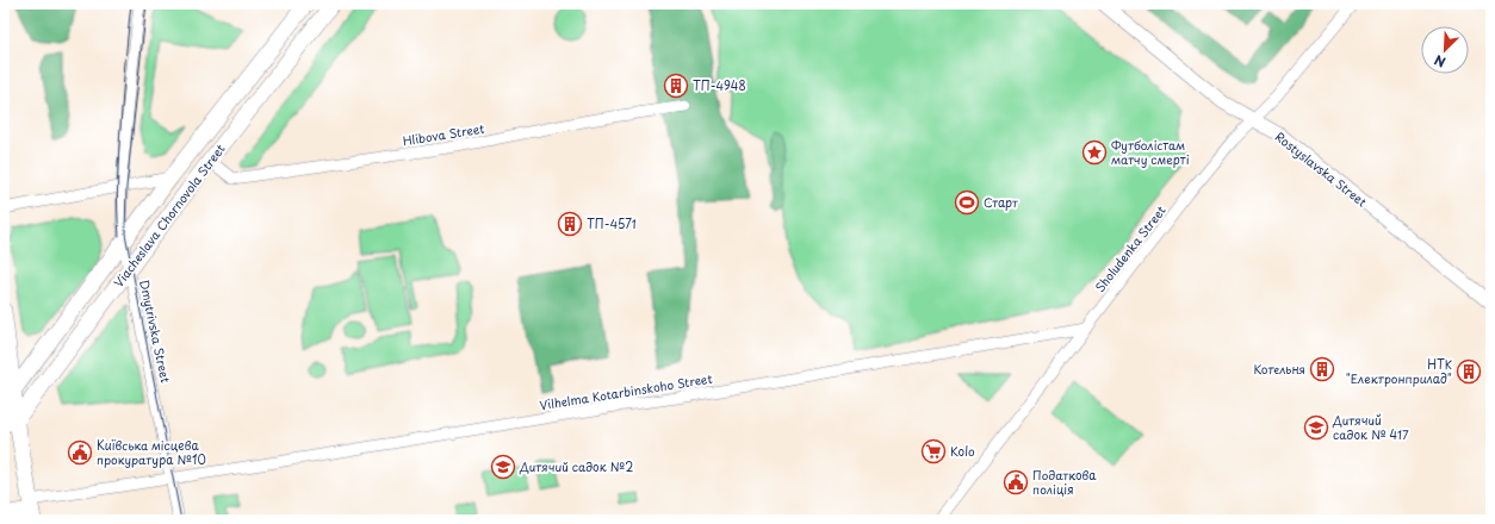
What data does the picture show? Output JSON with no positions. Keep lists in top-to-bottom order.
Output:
{
  "streets": {
    "main road": ["Viacheslava Chornovola Street"],
    "street": [
      "Hlibova Street",
      "Rostyslavska Street",
      "Sholudenka Street",
      "Dmytrivska Street",
      "Vilhelma Kotarbinskoho Street"
    ]
  },
  "crossings": [
    ["Hlibova Street", "Viacheslava Chornovola Street"],
    ["Rostyslavska Street", "Sholudenka Street"],
    ["Viacheslava Chornovola Street", "Dmytrivska Street"],
    ["Sholudenka Street", "Vilhelma Kotarbinskoho Street"],
    ["Dmytrivska Street", "Vilhelma Kotarbinskoho Street"]
  ],
  "places": {
    "building": [
      "ТП-4948",
      "ТП-4571",
      "Котельня",
      "НТК \"Електронприлад\""
    ],
    "place": ["Футболістам матчу смерті"],
    "sports": ["Старт"],
    "school or university": ["Дитячий садок № 417", "Дитячий садок №2"],
    "supermarket": ["Kolo"],
    "public building": ["Київська місцева прокуратура №10", "Податкова поліція"]
  },
  "north": "bottom left"
}
